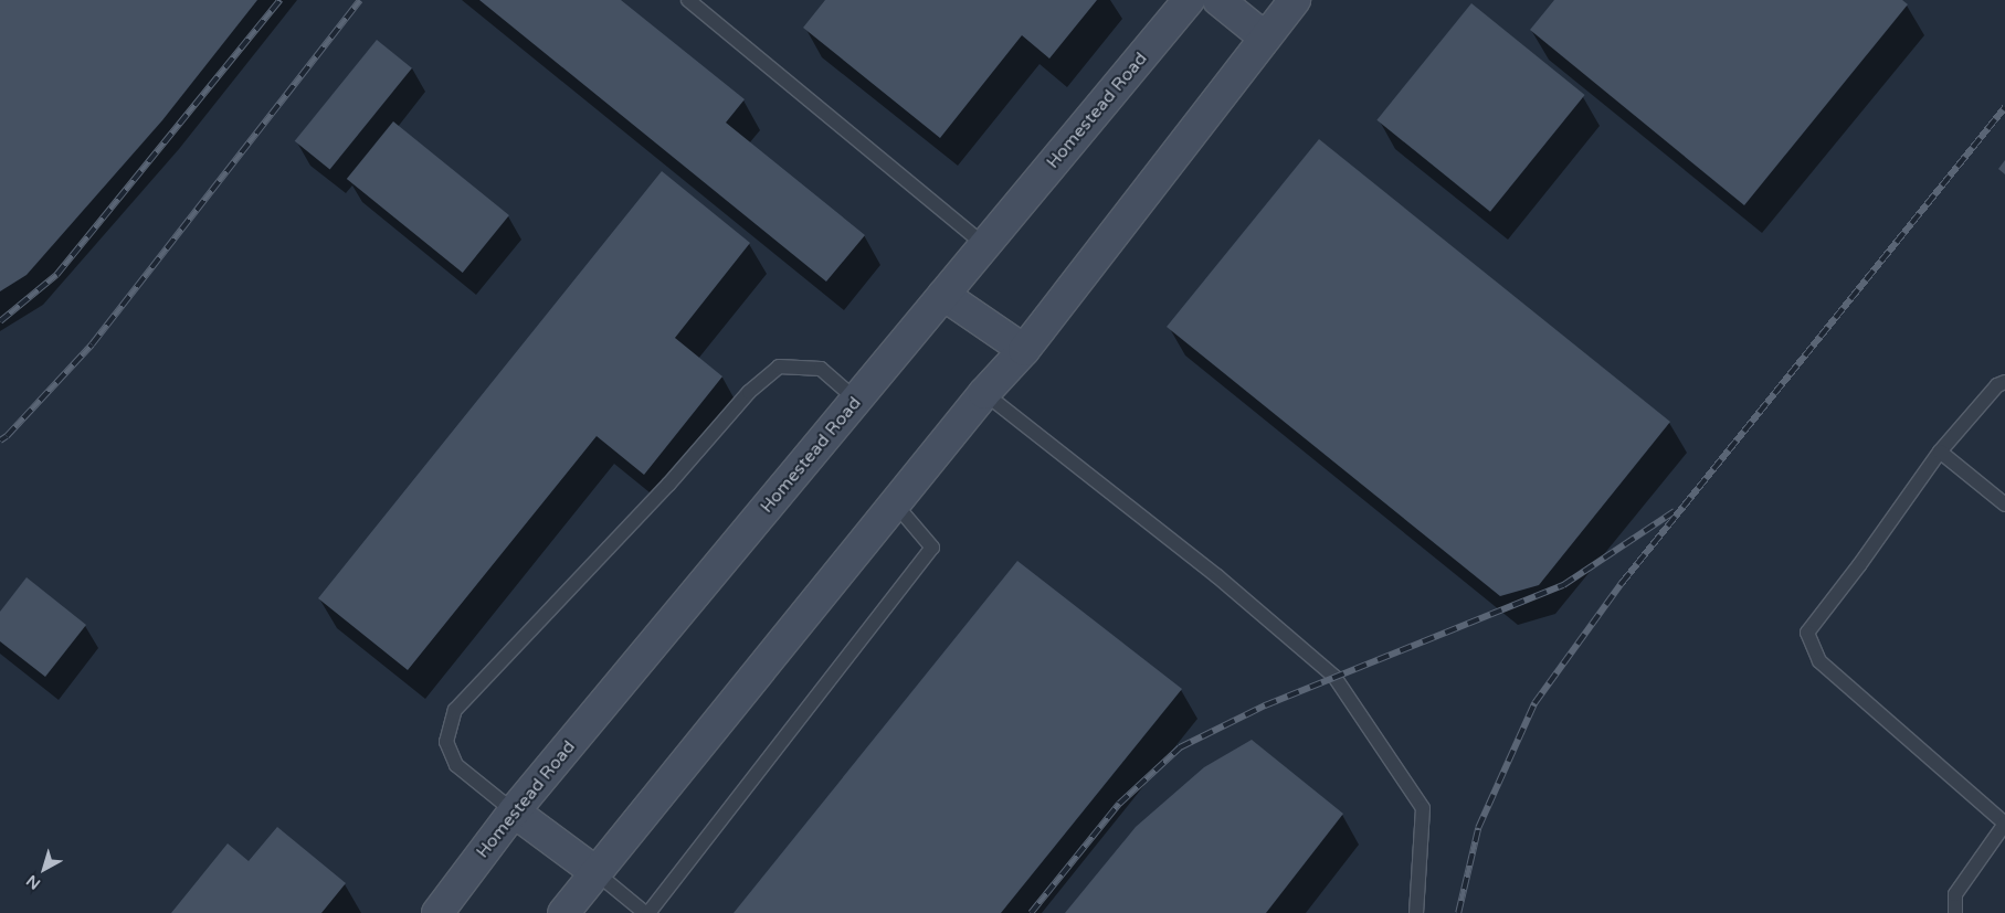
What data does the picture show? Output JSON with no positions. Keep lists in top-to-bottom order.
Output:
{
  "streets": {
    "main road": ["Homestead Road"]
  },
  "north": "bottom left"
}
